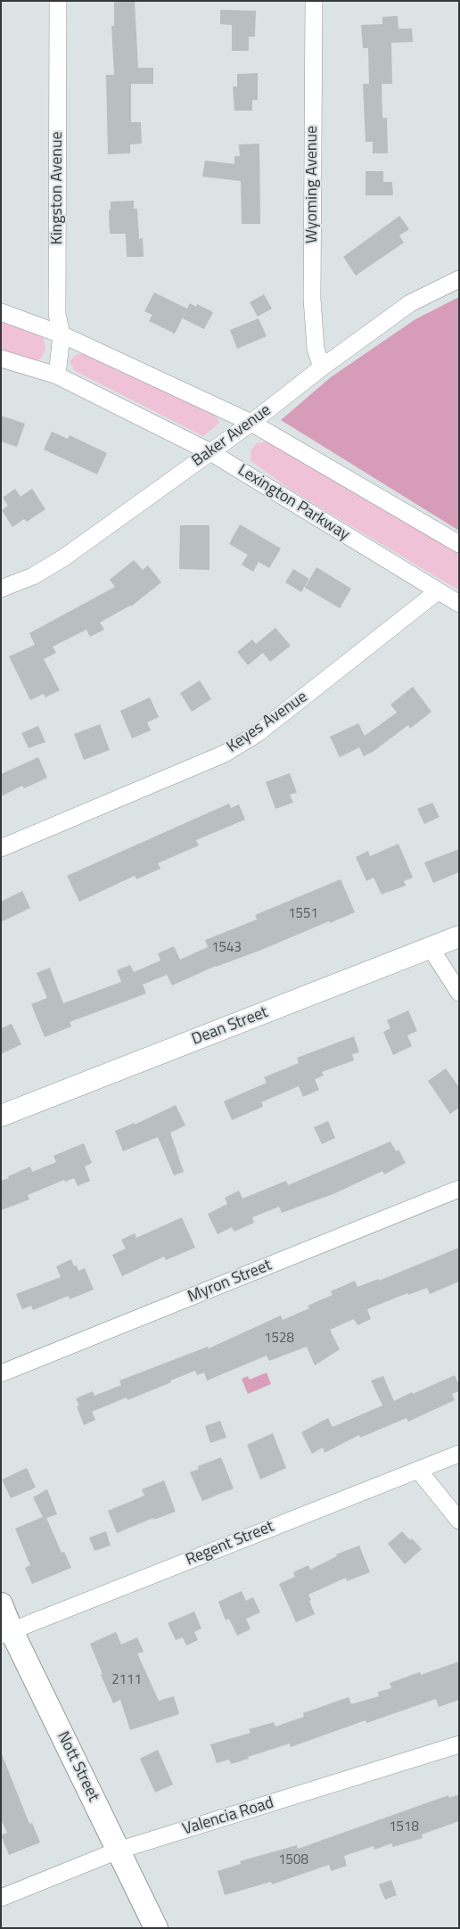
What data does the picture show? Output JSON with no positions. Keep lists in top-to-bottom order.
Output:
{
  "streets": {
    "main road": ["Nott Street"],
    "street": [
      "Wyoming Avenue",
      "Kingston Avenue",
      "Baker Avenue",
      "Lexington Parkway",
      "Keyes Avenue",
      "Dean Street",
      "Myron Street",
      "Regent Street",
      "Valencia Road"
    ]
  },
  "crossings": [
    ["Wyoming Avenue", "Baker Avenue"],
    ["Kingston Avenue", "Lexington Parkway"],
    ["Baker Avenue", "Lexington Parkway"],
    ["Lexington Parkway", "Keyes Avenue"],
    ["Regent Street", "Nott Street"],
    ["Nott Street", "Valencia Road"]
  ],
  "house_numbers": [
    "1551",
    "1543",
    "1528",
    "2111",
    "1518",
    "1508"
  ]
}
